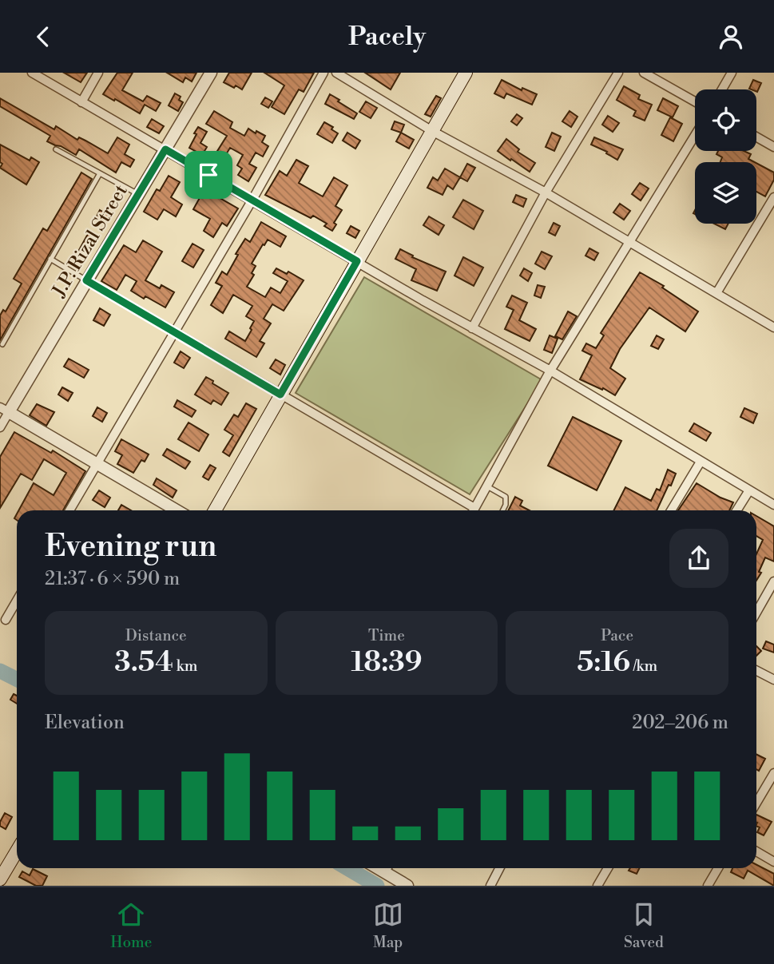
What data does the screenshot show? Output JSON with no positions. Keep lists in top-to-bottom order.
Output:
{
  "streets": {
    "street": ["J.P. Rizal Street"]
  },
  "page": {
    "header": "Pacely",
    "heading": ["Evening run", "21:37 · 6 × 590 m"],
    "stats": [
      ["Distance", "3.54 km"],
      ["Time", "18:39"],
      ["Pace", "5:16 /km"]
    ],
    "chart": ["Elevation", "202–206 m"],
    "tabs": ["Home", "Map", "Saved"]
  }
}
